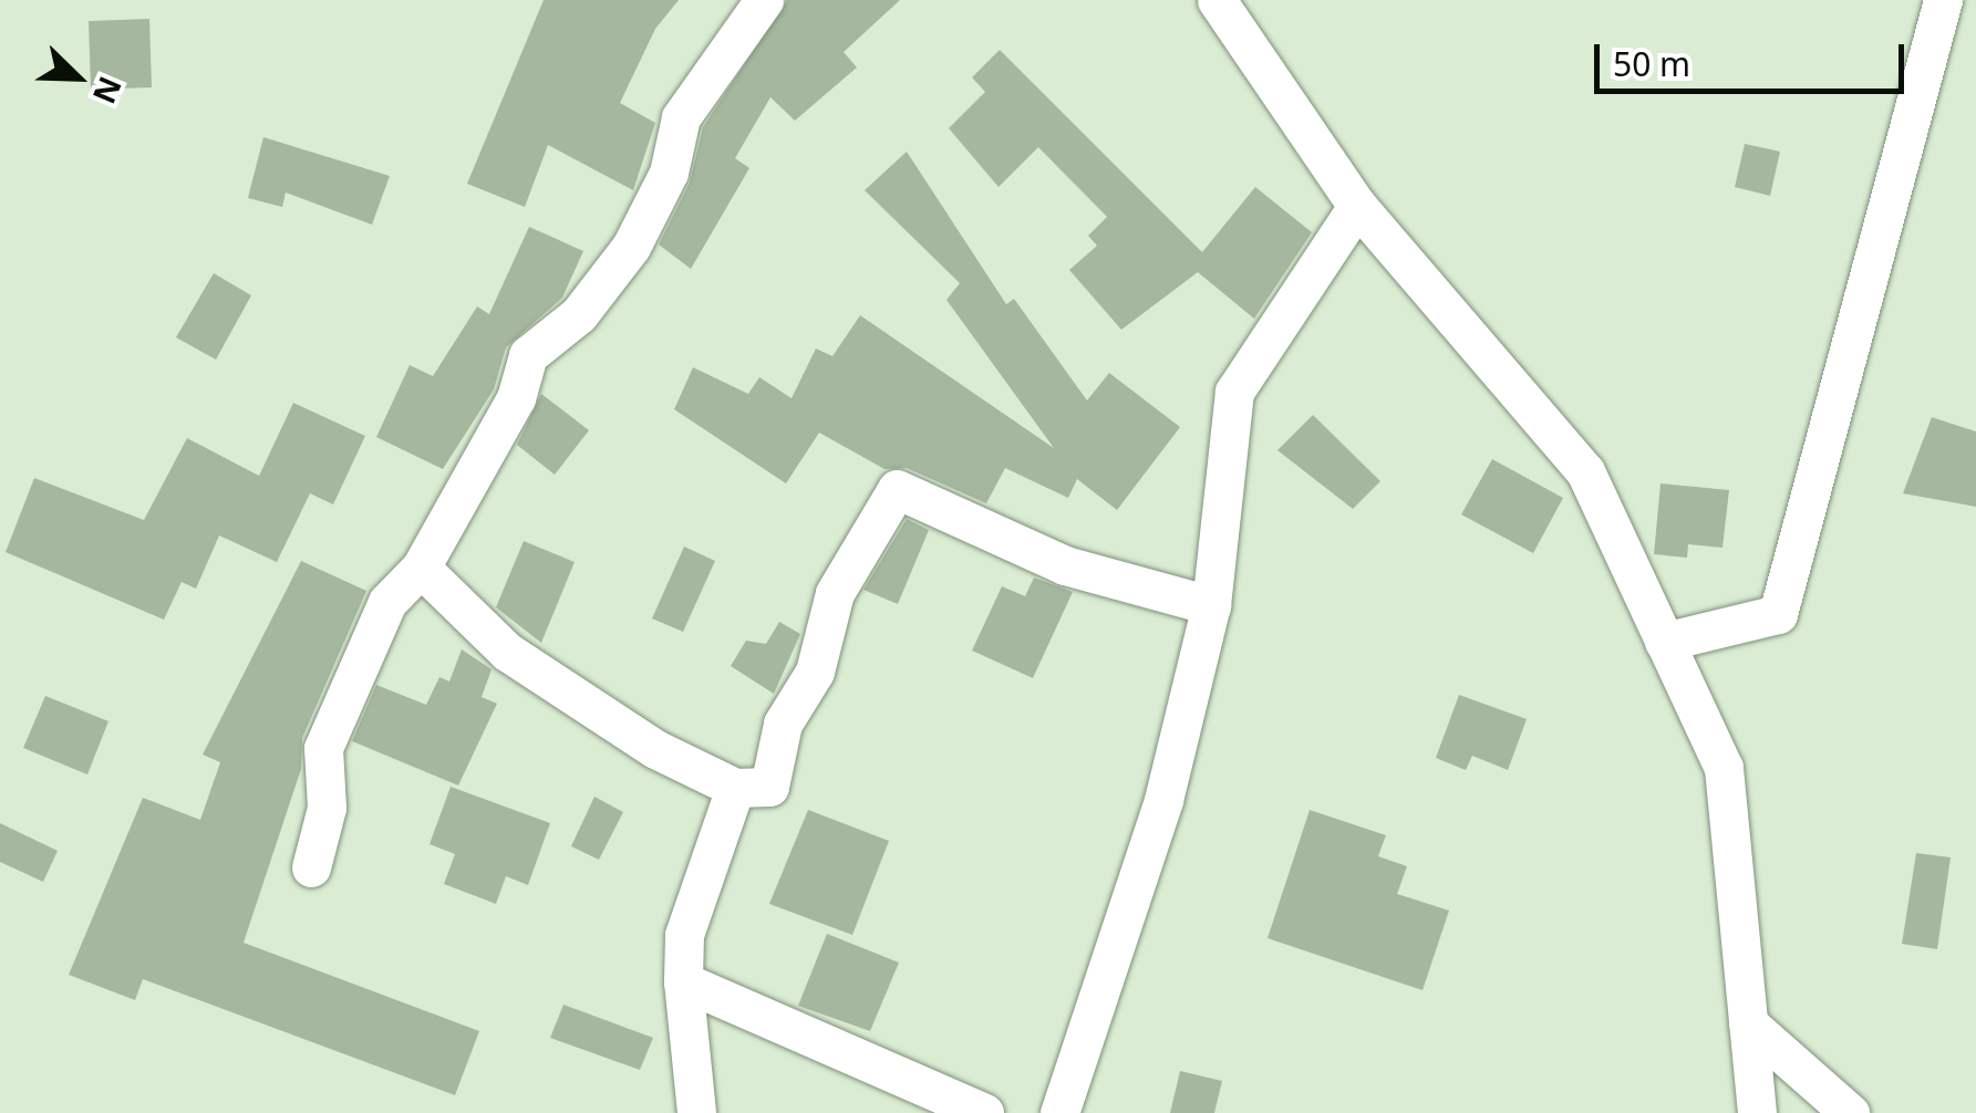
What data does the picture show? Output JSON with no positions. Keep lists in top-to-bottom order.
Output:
{
  "scale_bar": "50 m",
  "north": "bottom right"
}
